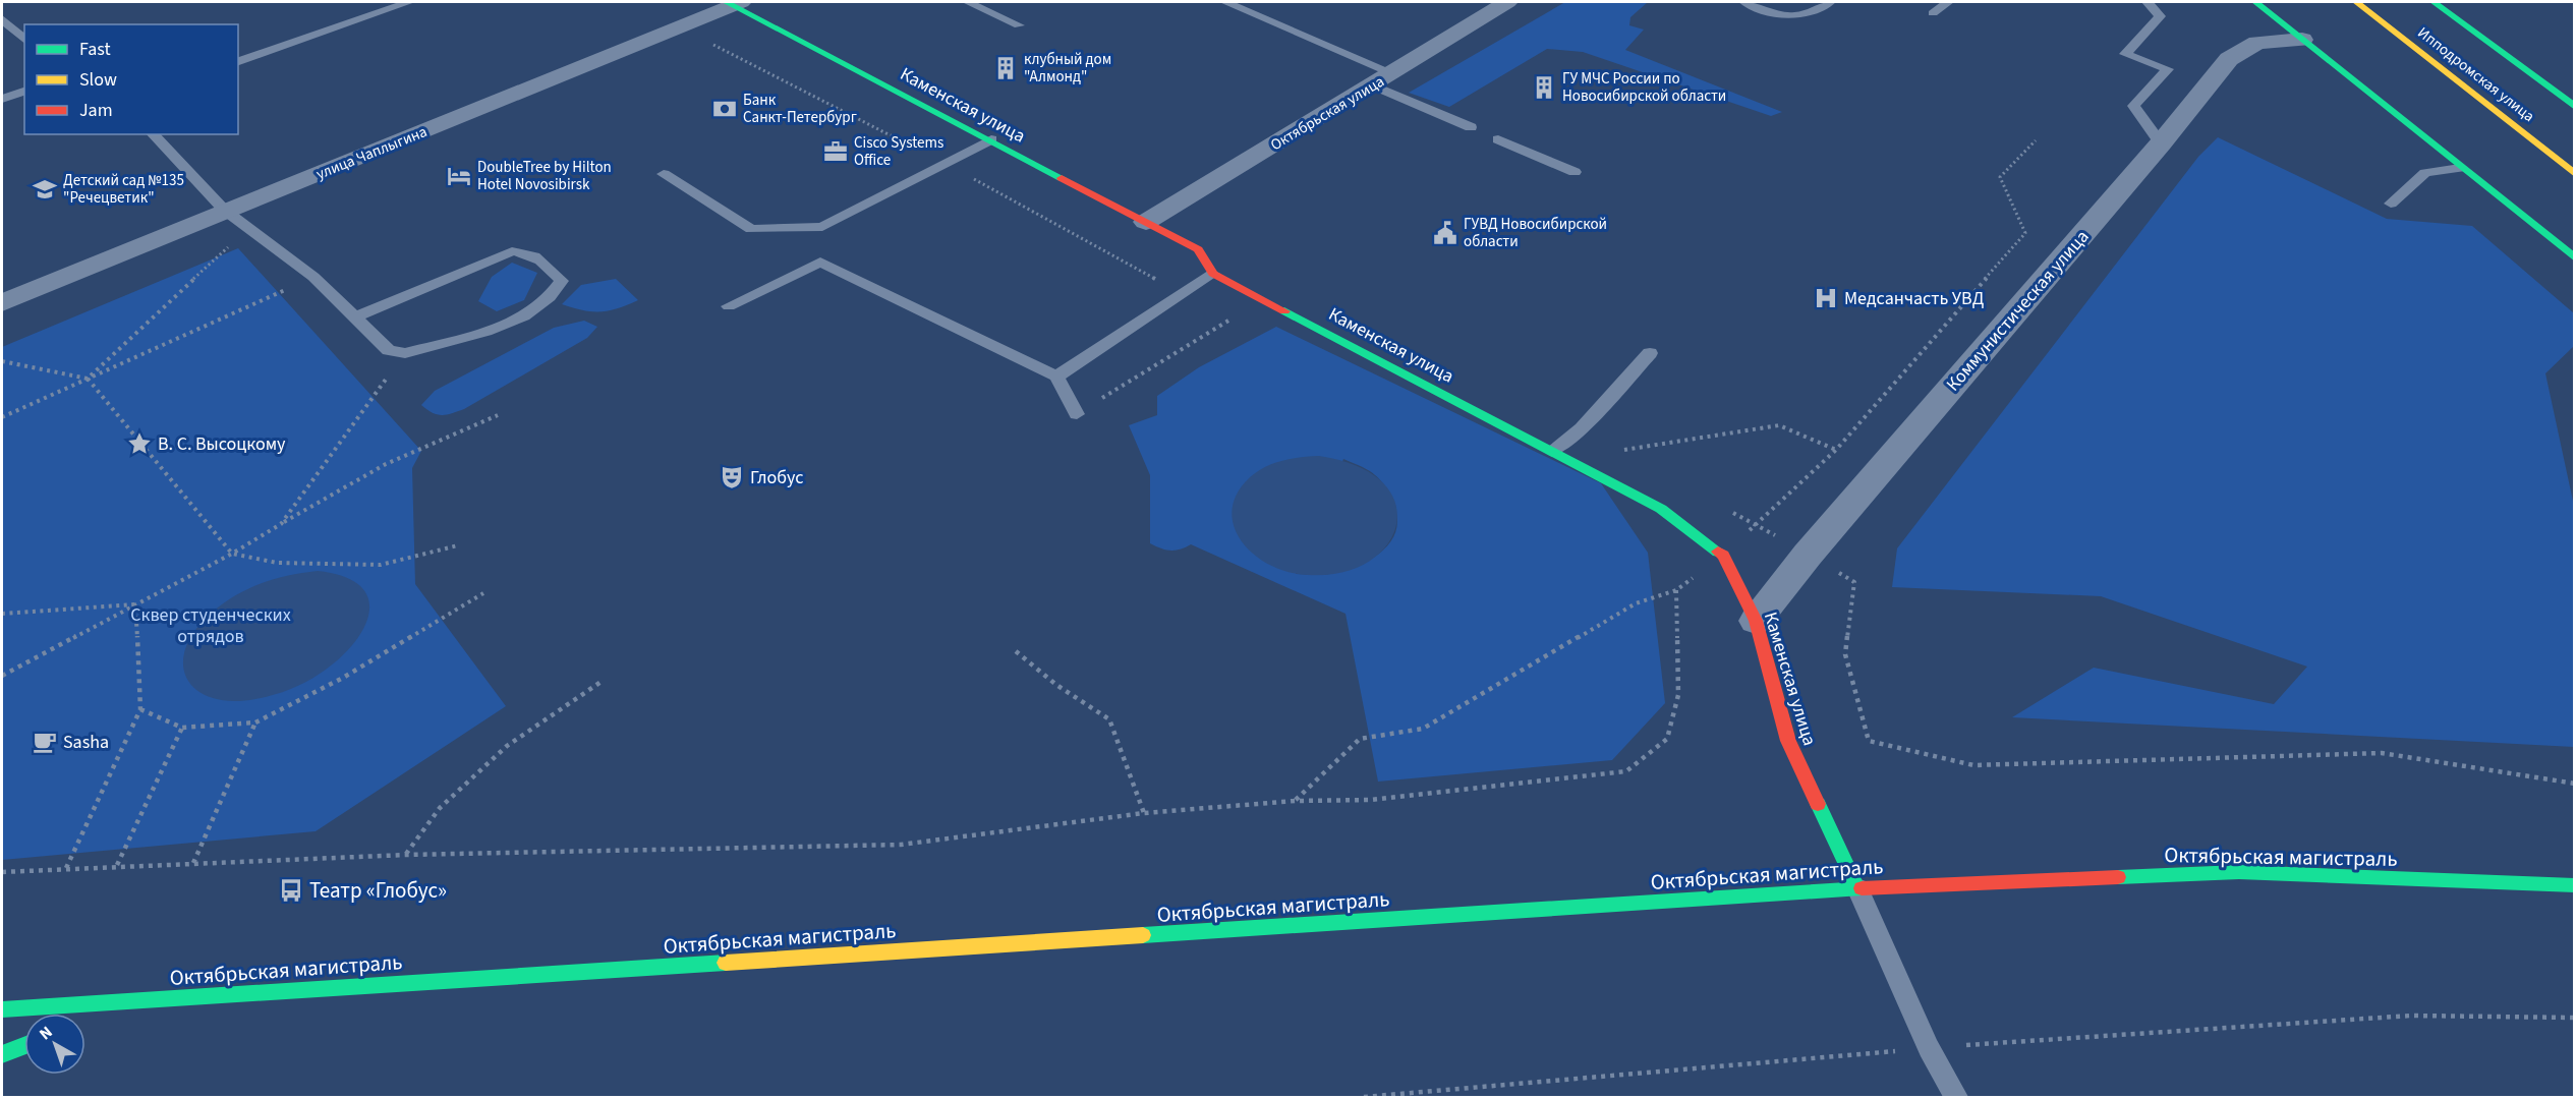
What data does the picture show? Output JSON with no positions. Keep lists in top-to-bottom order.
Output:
{
  "streets": {
    "main road": ["Ипподромская улица", "Каменская улица", "Октябрьская магистраль"],
    "street": ["Октябрьская улица", "улица Чаплыгина", "Коммунистическая улица"]
  },
  "crossings": [
    ["Каменская улица", "Октябрьская улица"],
    ["Каменская улица", "улица Чаплыгина"],
    ["Каменская улица", "Коммунистическая улица"],
    ["Каменская улица", "Октябрьская магистраль"]
  ],
  "parks": ["Сквер студенческих отрядов"],
  "places": {
    "building": ["клубный дом \"Алмонд\"", "ГУ МЧС России по Новосибирской области"],
    "bank": ["Банк Санкт-Петербург"],
    "office": ["Cisco Systems Office"],
    "hotel": ["DoubleTree by Hilton Hotel Novosibirsk"],
    "school or university": ["Детский сад №135 \"Речецветик\""],
    "public building": ["ГУВД Новосибирской области"],
    "hospital": ["Медсанчасть УВД"],
    "place": ["В. С. Высоцкому"],
    "theatre": ["Глобус"],
    "cafe": ["Sasha"],
    "bus stop": ["Театр «Глобус»"]
  },
  "legend": ["Fast", "Slow", "Jam"],
  "north": "top left"
}
